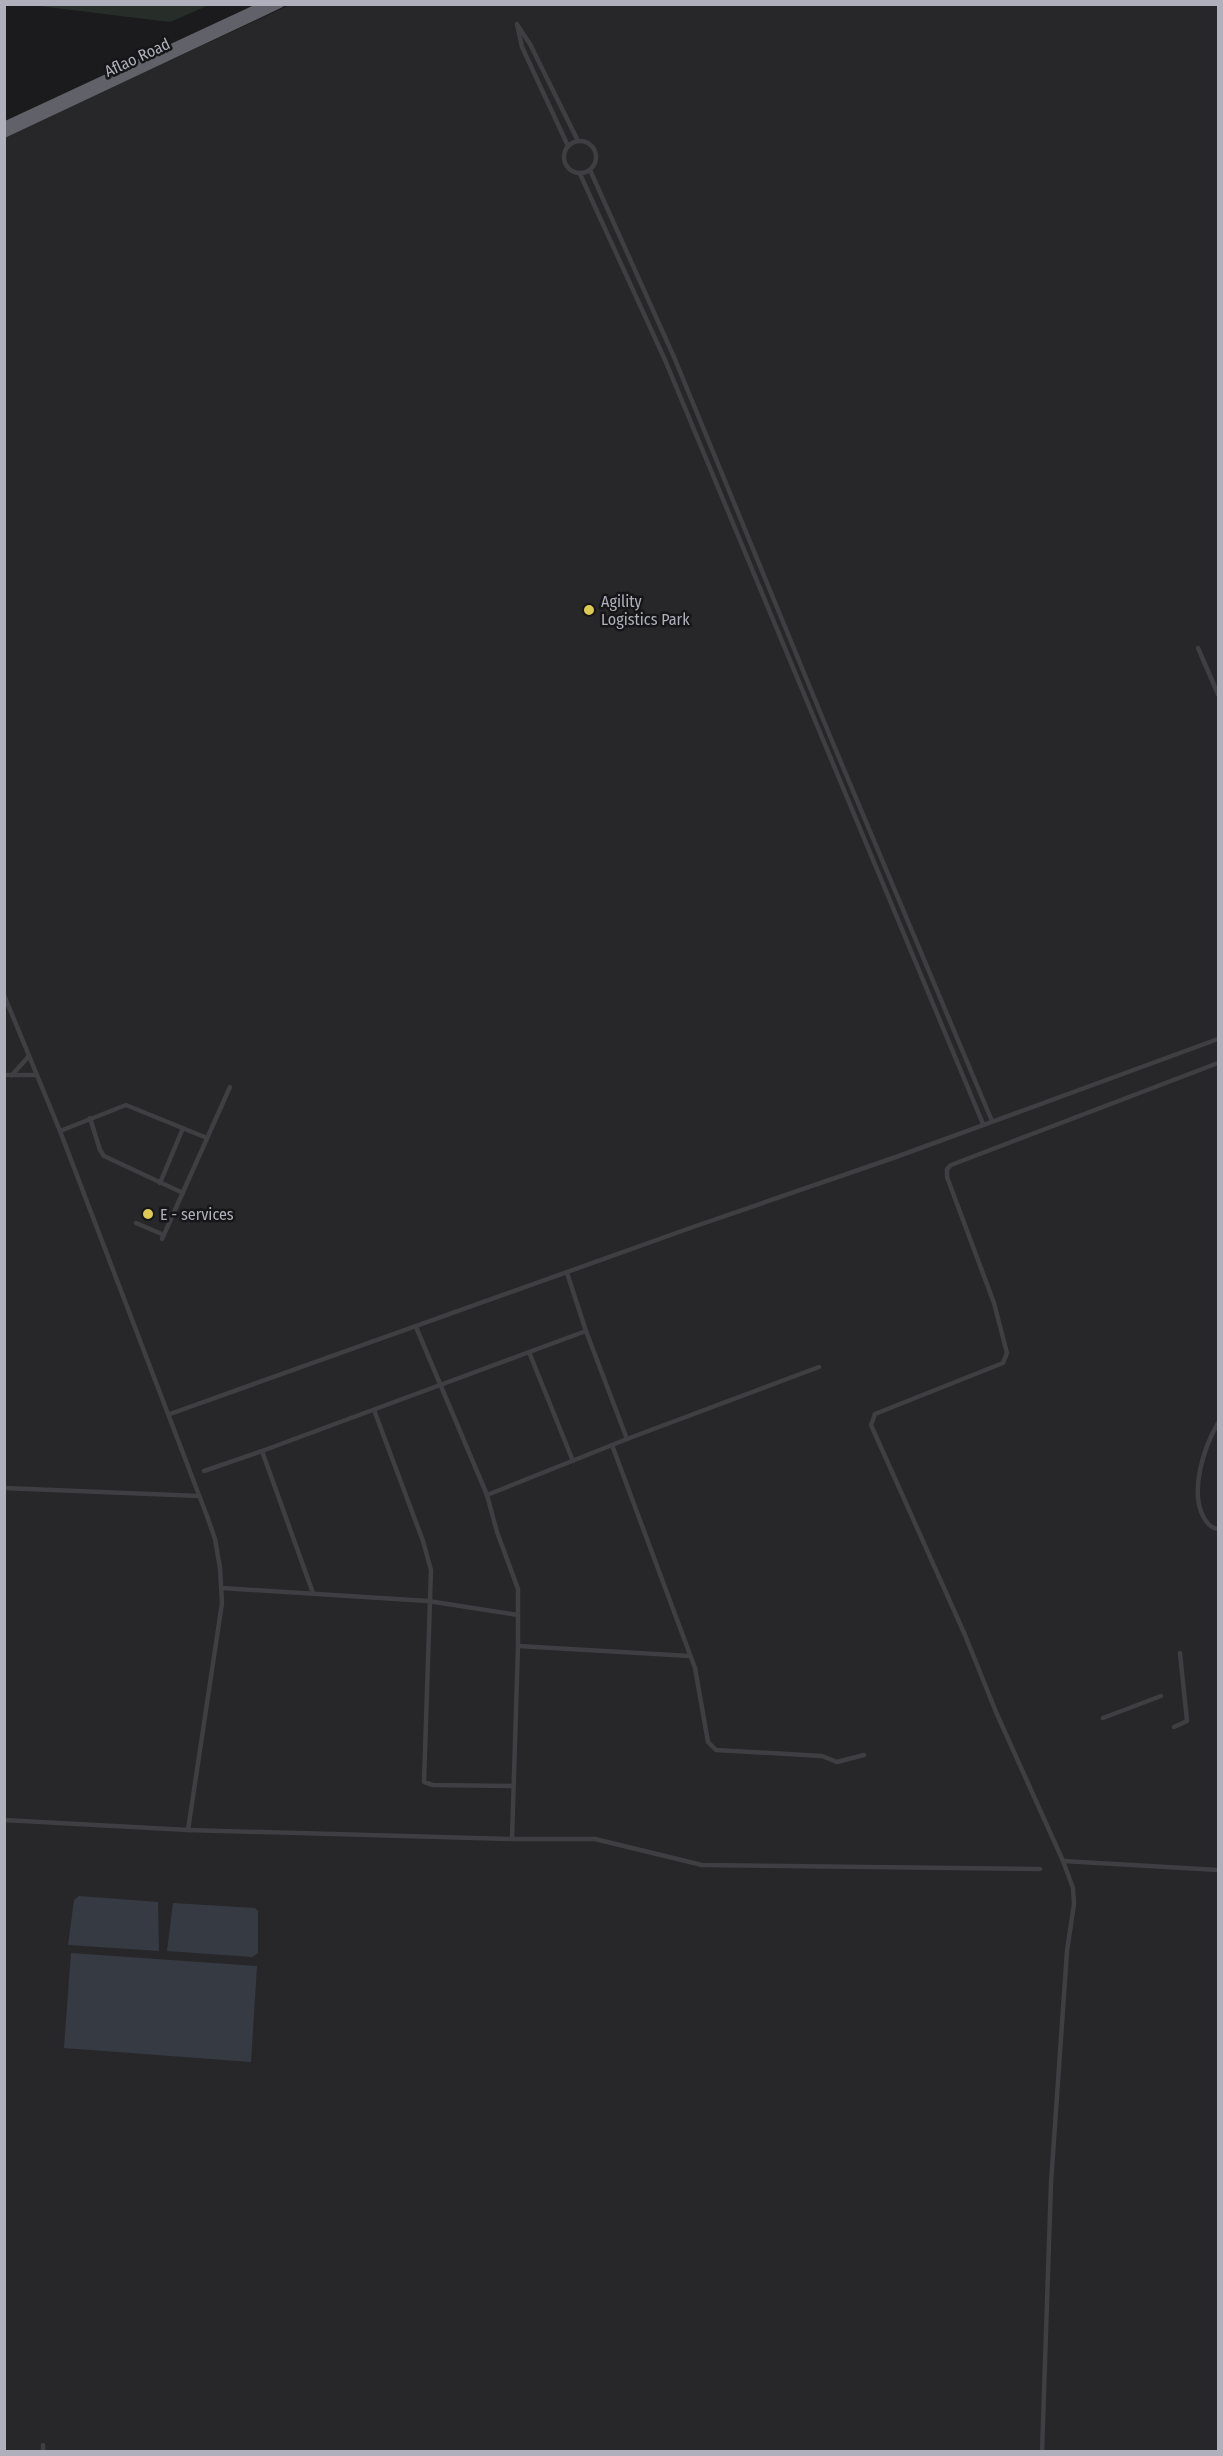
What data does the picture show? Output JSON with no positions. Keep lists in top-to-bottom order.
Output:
{
  "streets": {
    "highway": ["Aflao Road"]
  },
  "places": ["Agility Logistics Park", "E - services"]
}
